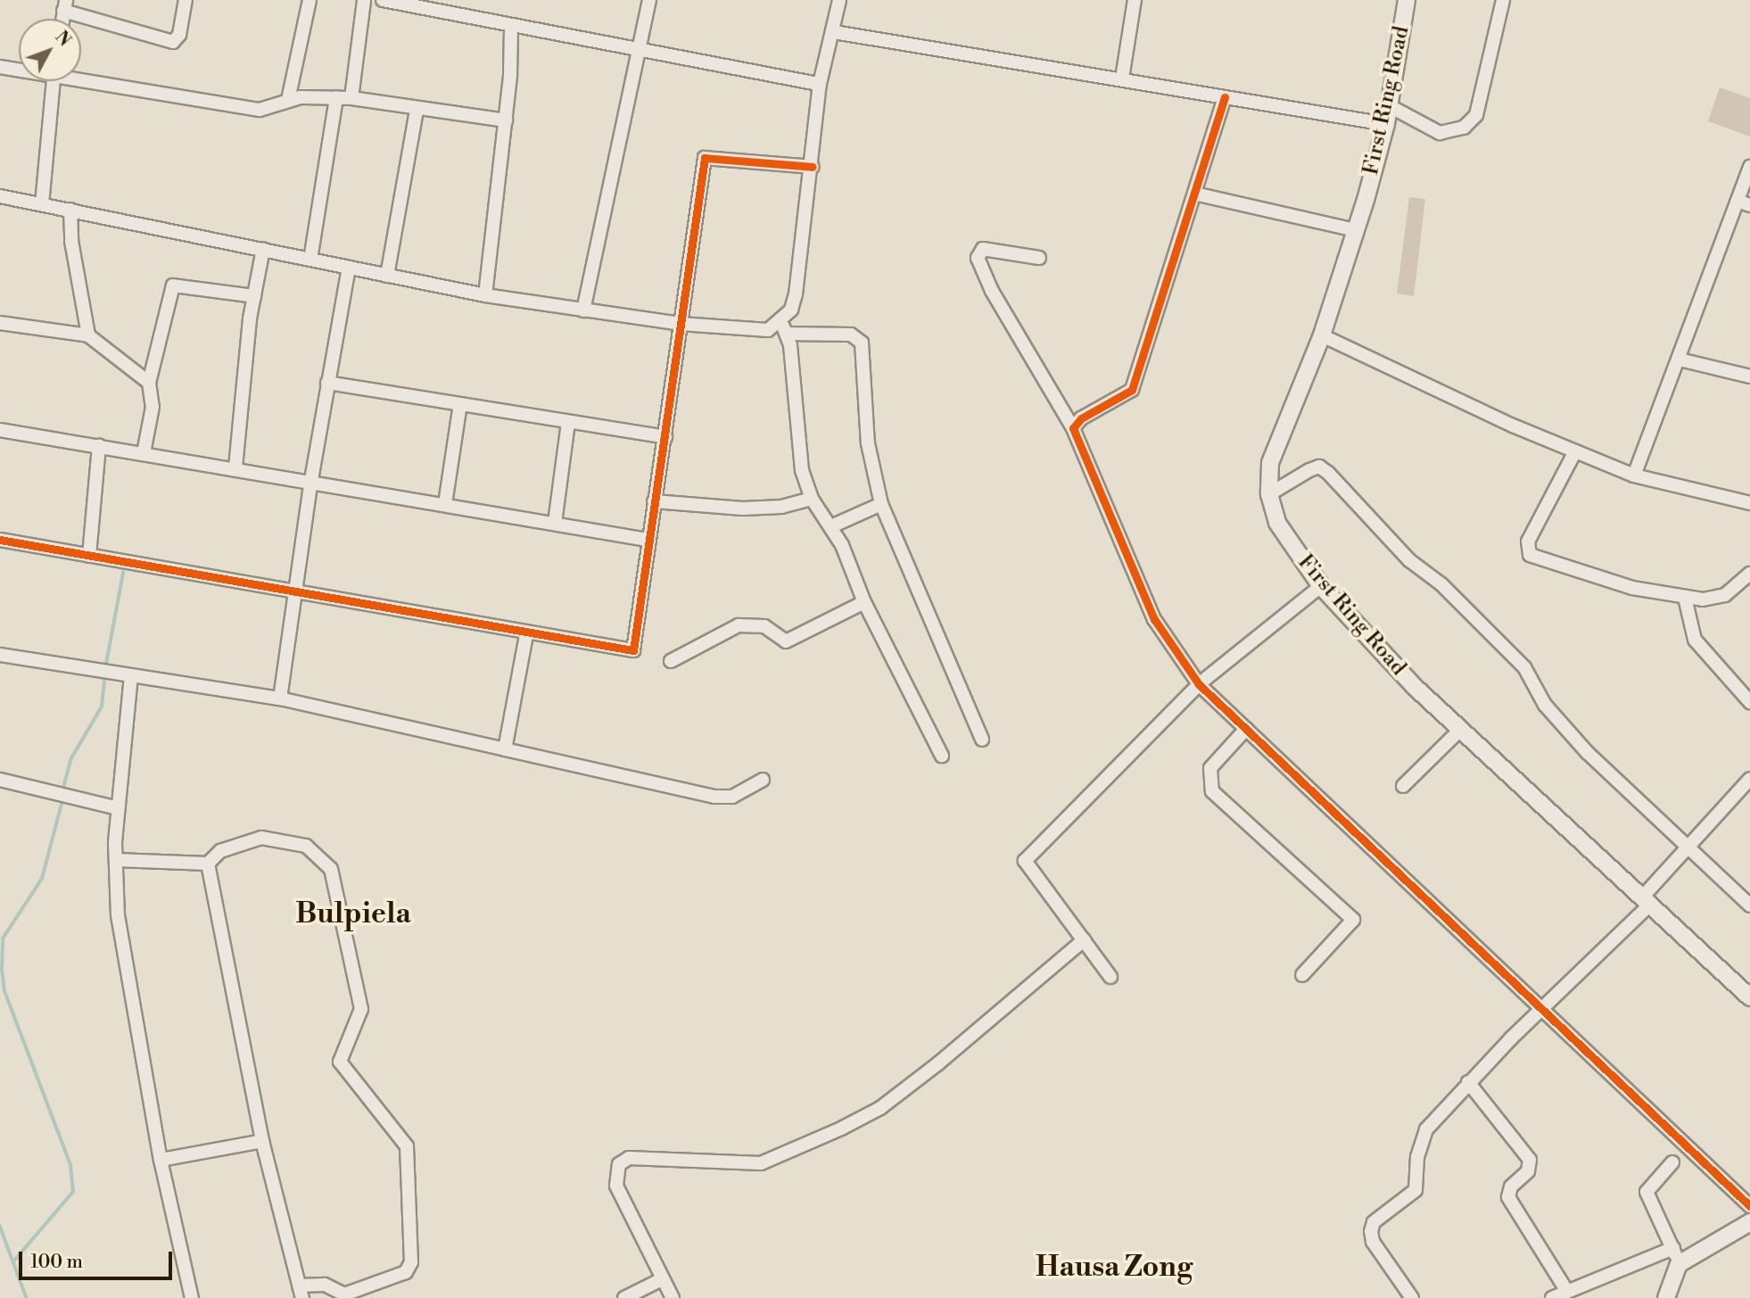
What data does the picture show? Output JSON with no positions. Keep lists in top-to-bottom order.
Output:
{
  "streets": {
    "street": ["First Ring Road"]
  },
  "districts": ["Bulpiela", "Hausa Zong"],
  "scale_bar": "100 m",
  "north": "top right"
}
